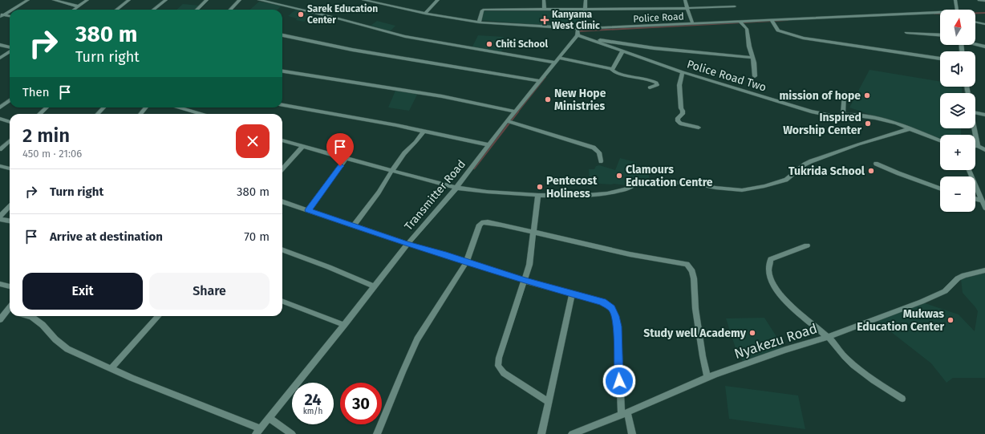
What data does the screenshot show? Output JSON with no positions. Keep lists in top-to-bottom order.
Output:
{
  "streets": {
    "street": [
      "Police Road",
      "Police Road Two",
      "Transmitter Road",
      "Nyakezu Road"
    ]
  },
  "crossings": [
    ["Police Road Two", "Transmitter Road"]
  ],
  "places": {
    "other": [
      "Sarek Education Center",
      "Chiti School",
      "mission of hope",
      "New Hope Ministries",
      "Inspired Worship Center",
      "Tukrida School",
      "Clamours Education Centre",
      "Pentecost Holiness",
      "Mukwas Education Center",
      "Study well Academy"
    ],
    "health": ["Kanyama West Clinic"]
  },
  "north": "top",
  "page": {
    "map_buttons": ["+", "−"],
    "turn": ["380 m", "Turn right"],
    "then": "Then",
    "heading": ["2 min", "450 m · 21:06"],
    "list": [
      {
        "name": "Turn right",
        "value": "380 m"
      },
      {
        "name": "Arrive at destination",
        "value": "70 m"
      }
    ],
    "buttons": ["Exit", "Share"],
    "speed": "24 km/h",
    "limit": "30"
  }
}
